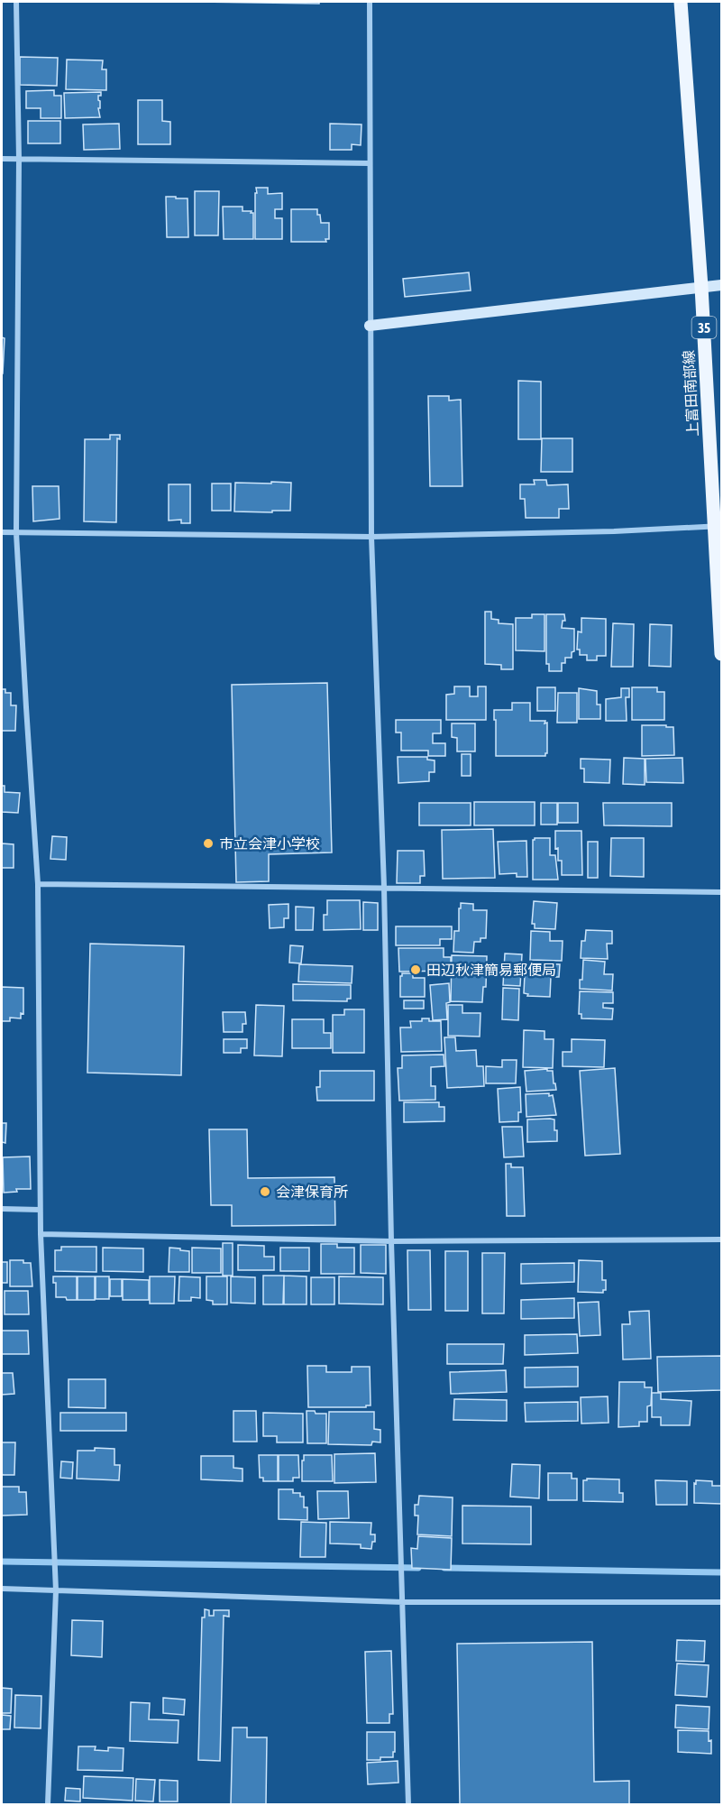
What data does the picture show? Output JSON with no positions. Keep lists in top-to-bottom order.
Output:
{
  "streets": {
    "main road": ["35", "上富田南部線"]
  },
  "places": ["市立会津小学校", "田辺秋津簡易郵便局", "会津保育所"]
}
